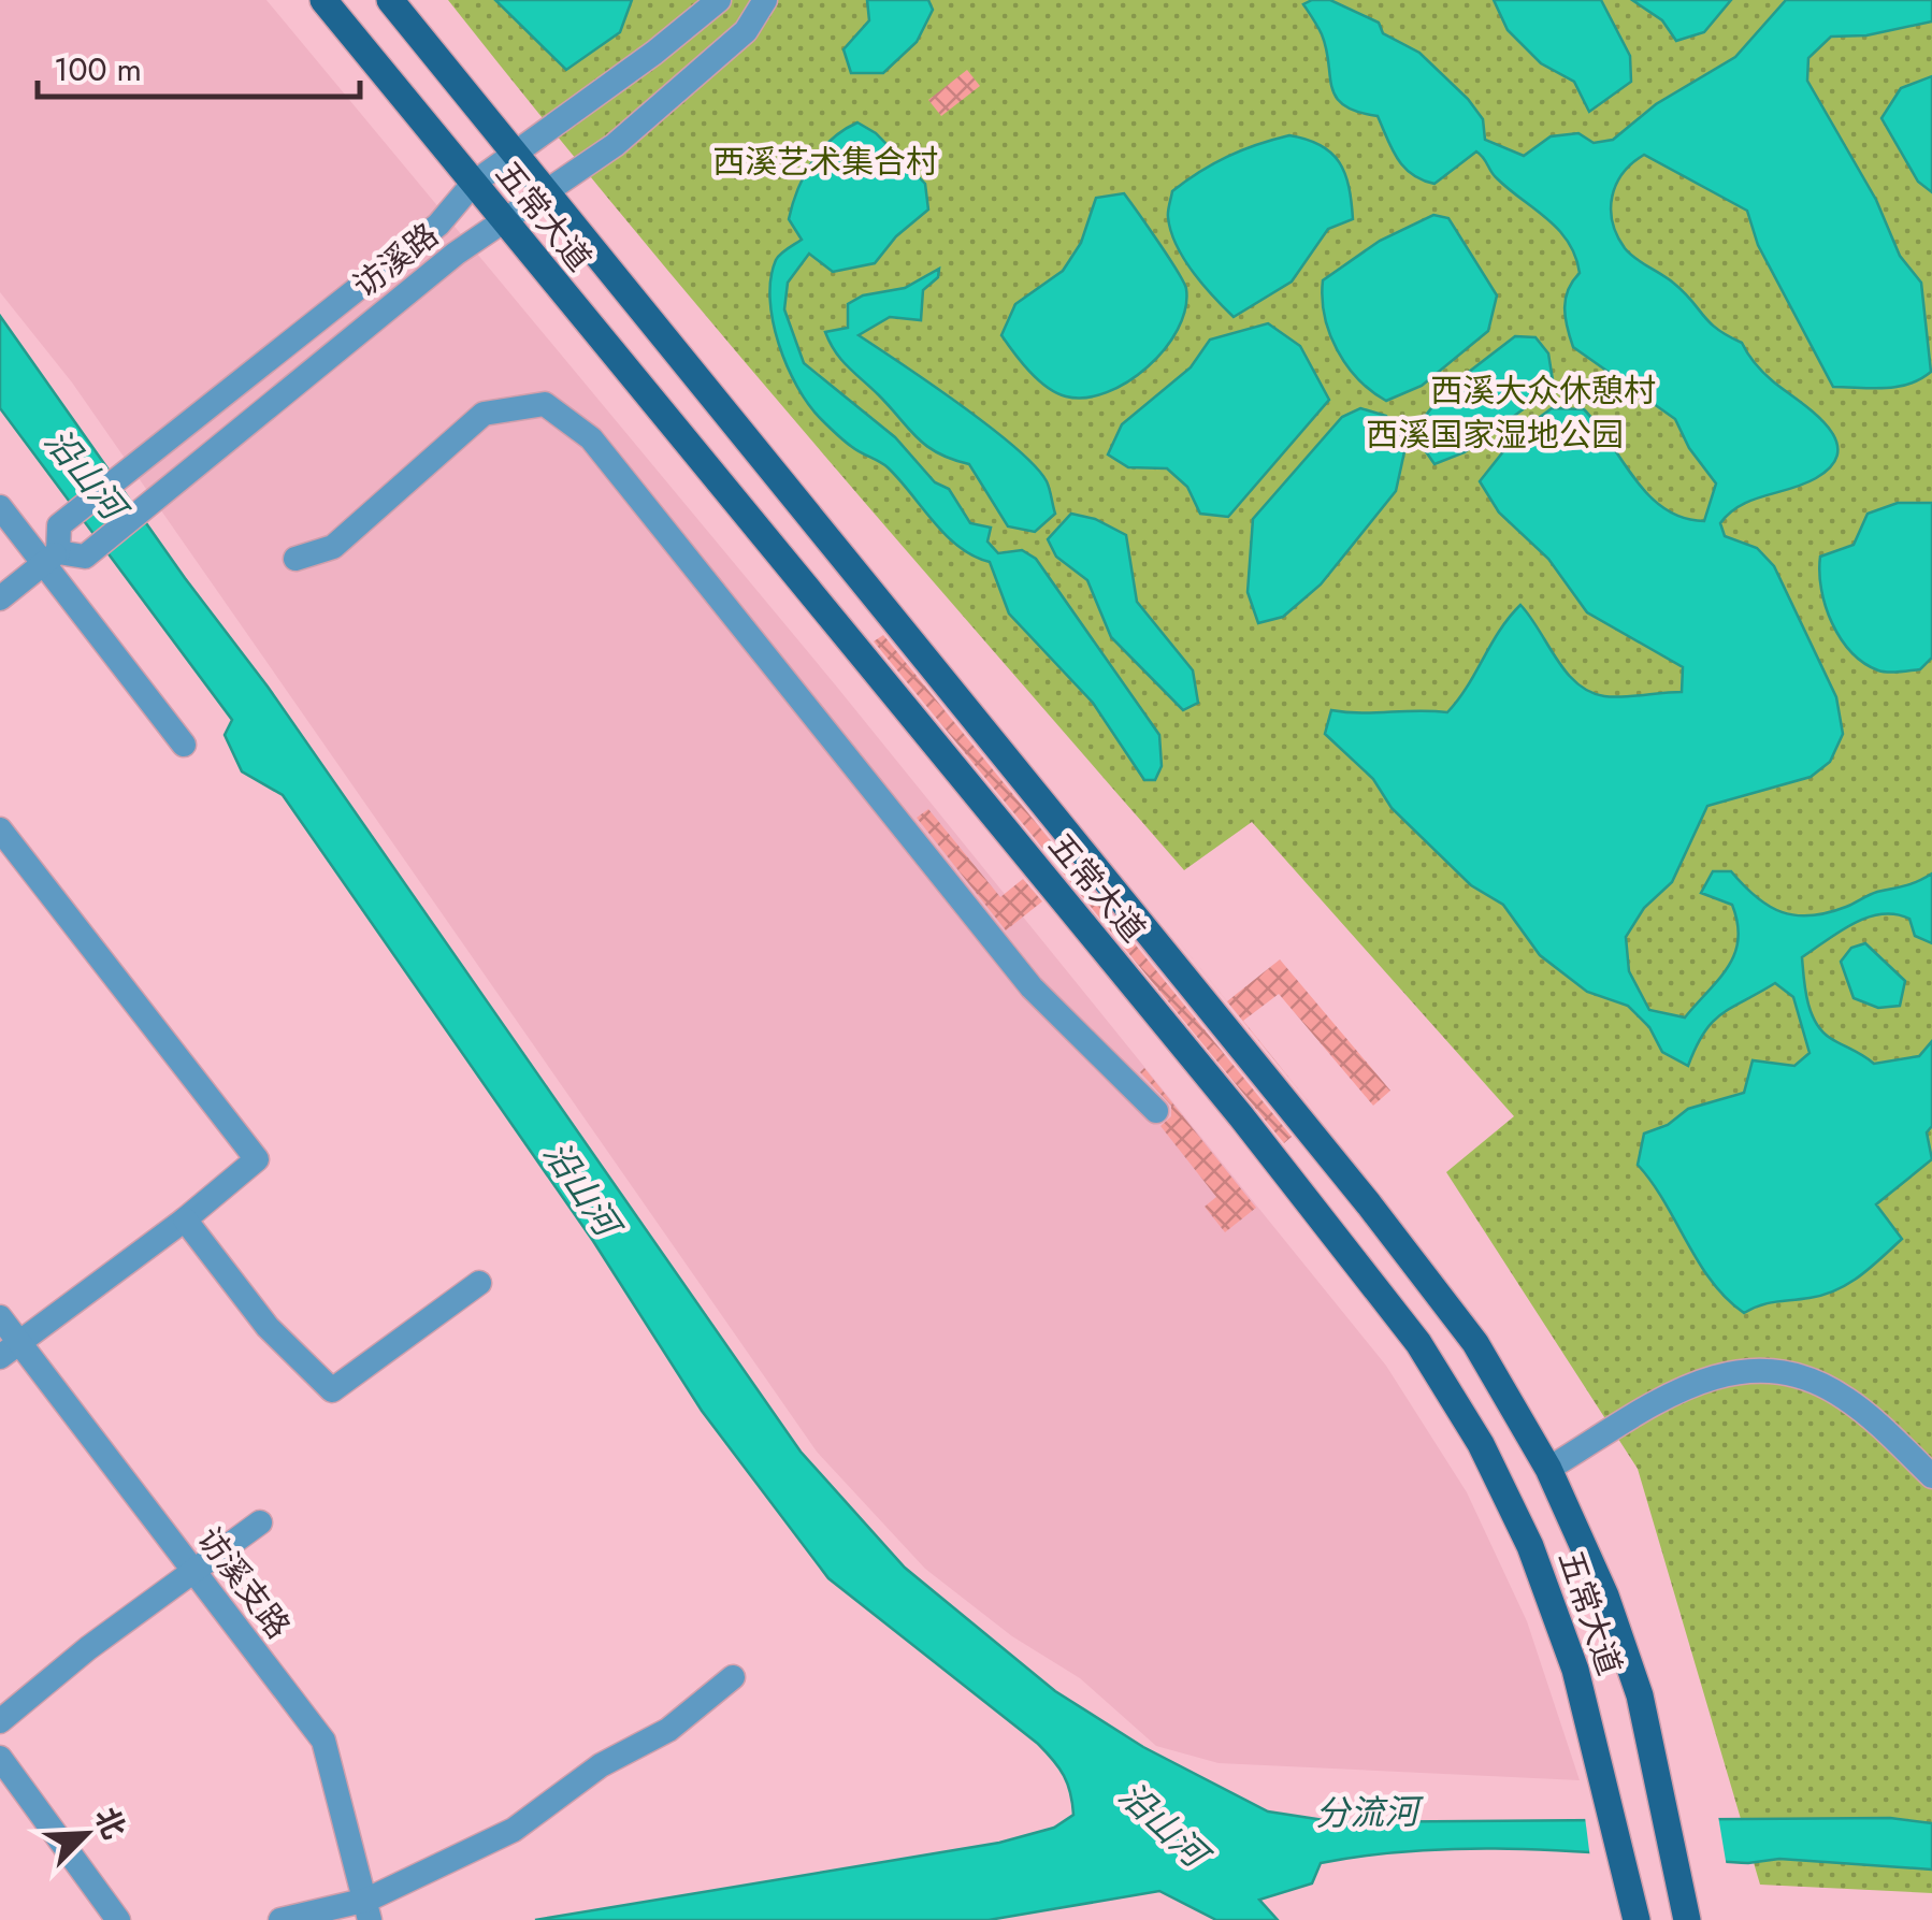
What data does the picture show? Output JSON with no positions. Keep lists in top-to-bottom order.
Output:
{
  "streets": {
    "main road": ["五常大道"],
    "street": ["访溪路", "访溪支路"]
  },
  "crossings": [
    ["五常大道", "访溪路"]
  ],
  "water": ["沿山河", "分流河"],
  "parks": ["西溪艺术集合村", "西溪大众休憩村", "西溪国家湿地公园"],
  "scale_bar": "100 m",
  "north": "top right"
}
